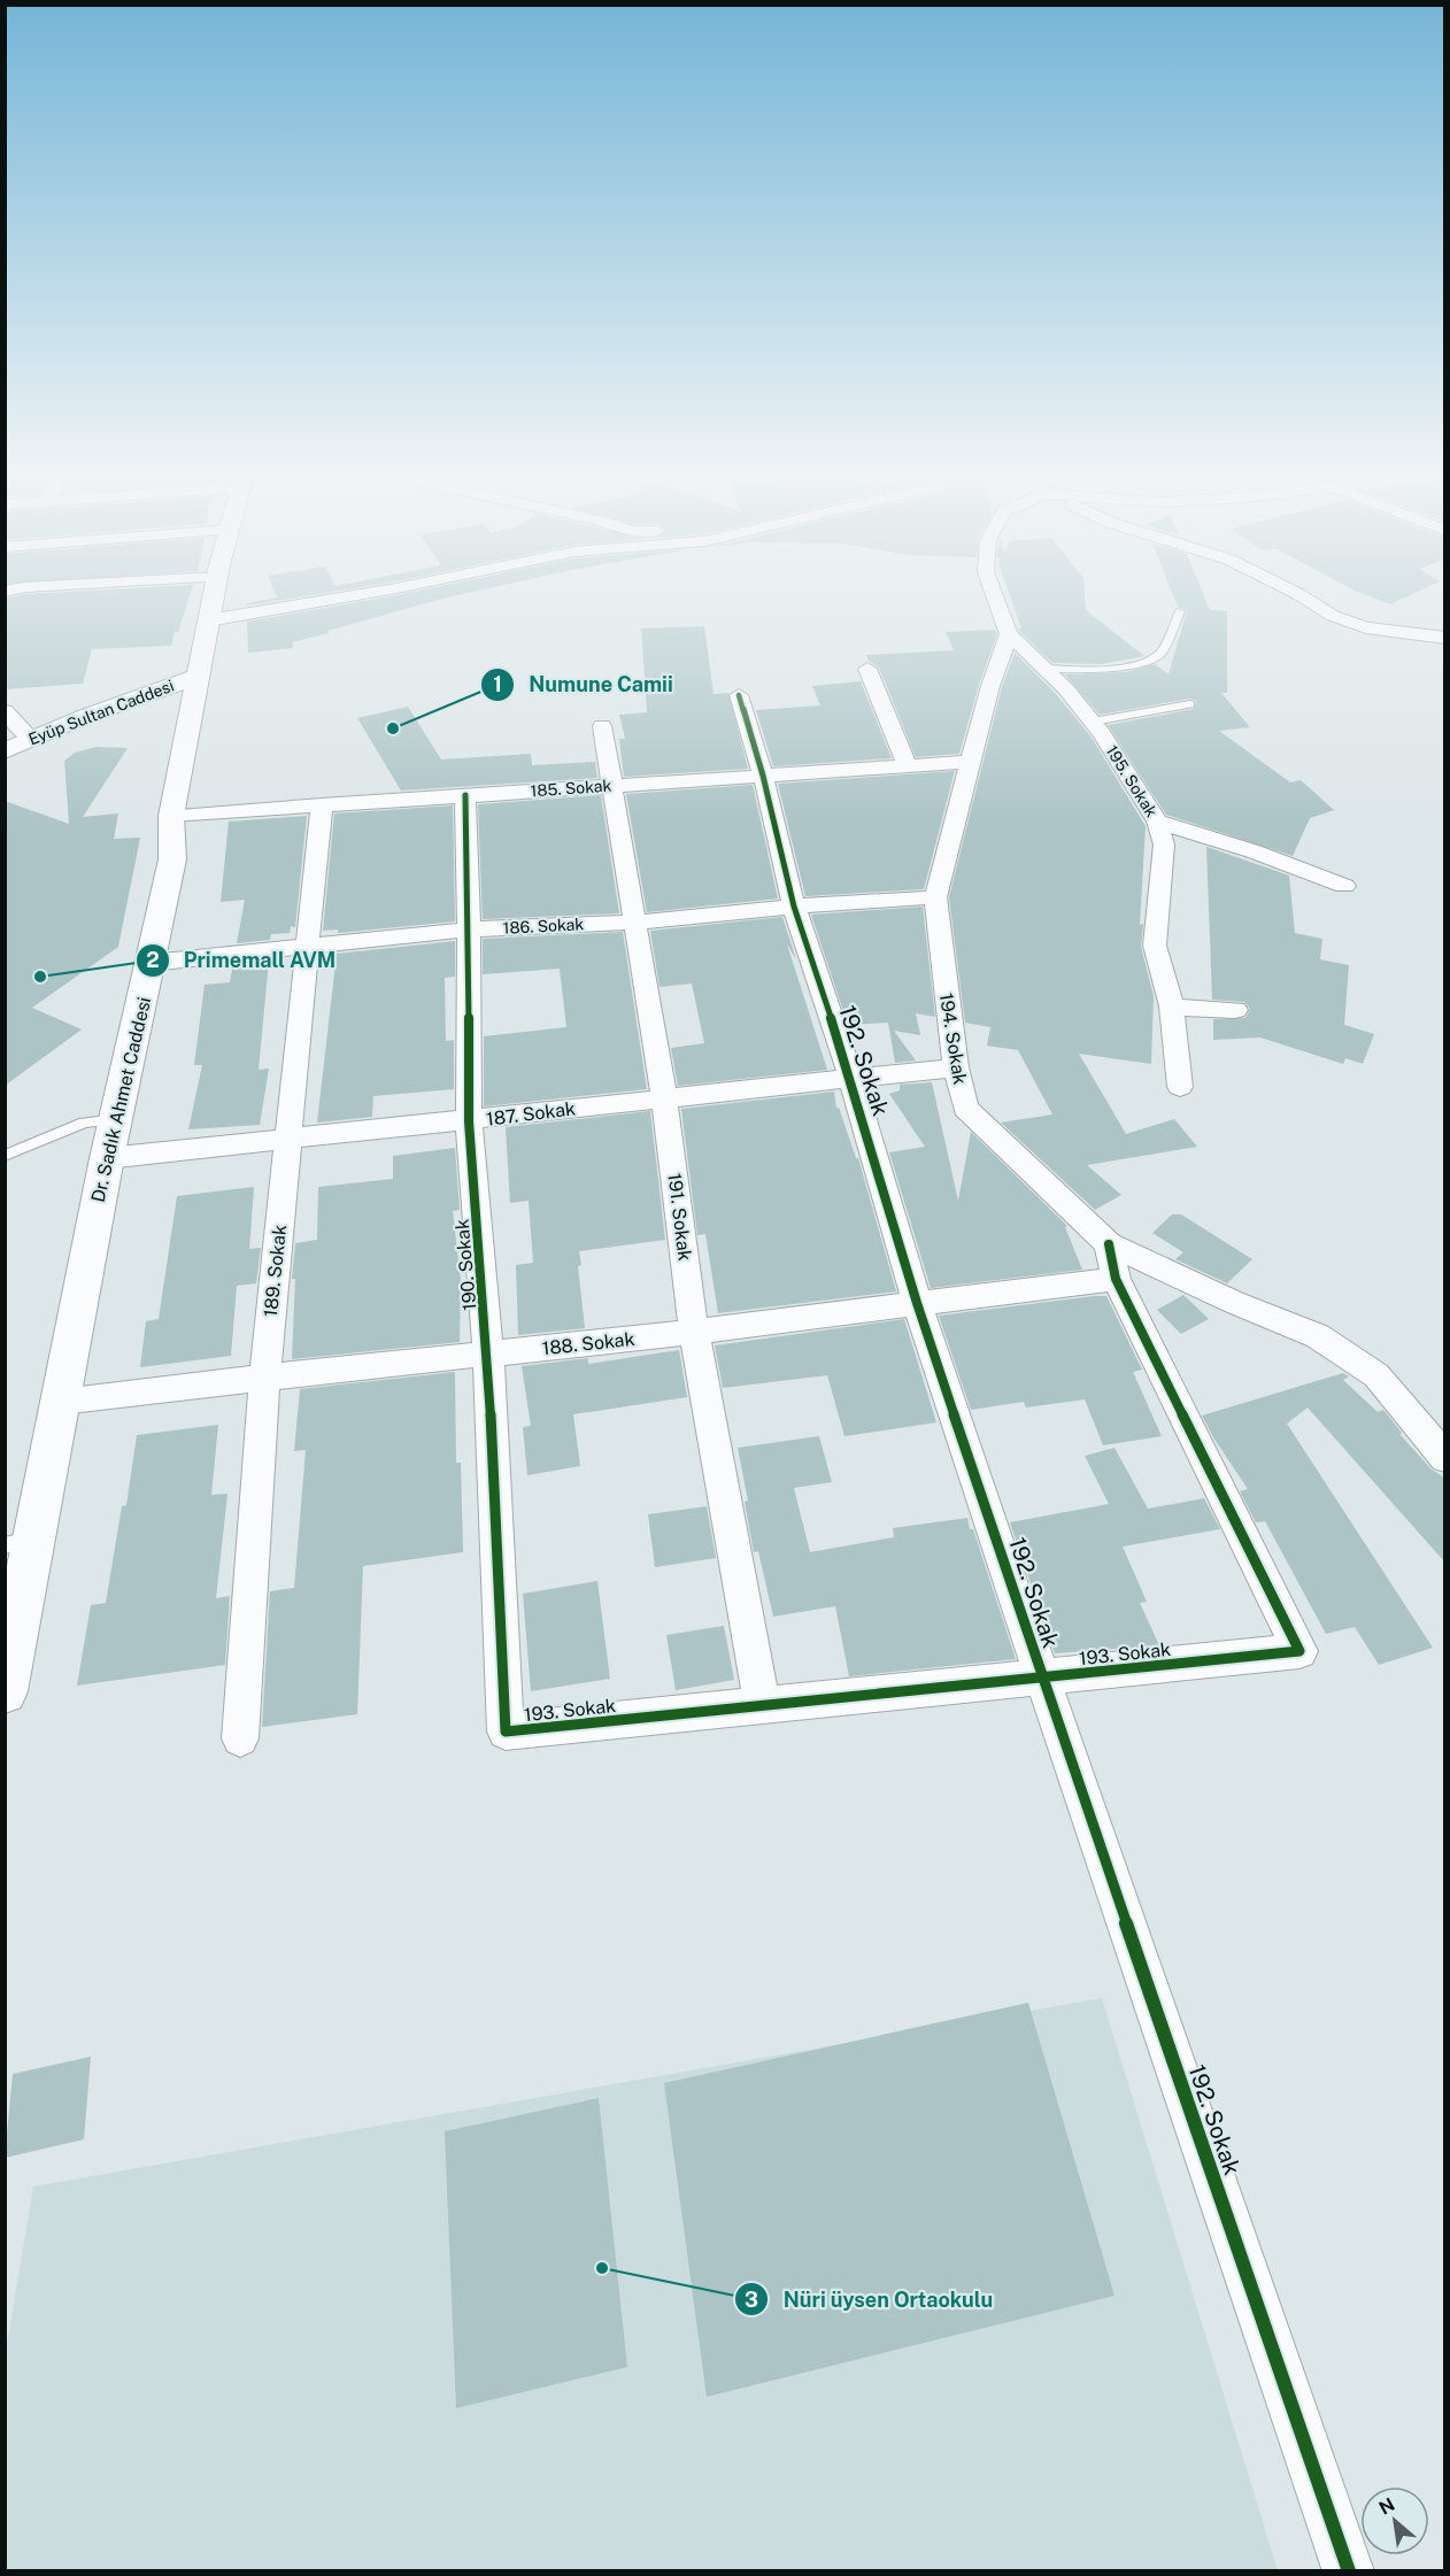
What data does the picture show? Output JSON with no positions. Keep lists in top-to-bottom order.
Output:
{
  "streets": {
    "street": [
      "Eyüp Sultan Caddesi",
      "195. Sokak",
      "185. Sokak",
      "186. Sokak",
      "194. Sokak",
      "192. Sokak",
      "Dr. Sadık Ahmet Caddesi",
      "187. Sokak",
      "191. Sokak",
      "190. Sokak",
      "189. Sokak",
      "188. Sokak",
      "193. Sokak"
    ]
  },
  "crossings": [
    ["Eyüp Sultan Caddesi", "Dr. Sadık Ahmet Caddesi"],
    ["195. Sokak", "194. Sokak"],
    ["185. Sokak", "194. Sokak"],
    ["185. Sokak", "192. Sokak"],
    ["185. Sokak", "Dr. Sadık Ahmet Caddesi"],
    ["185. Sokak", "191. Sokak"],
    ["185. Sokak", "190. Sokak"],
    ["185. Sokak", "189. Sokak"],
    ["186. Sokak", "194. Sokak"],
    ["186. Sokak", "192. Sokak"],
    ["186. Sokak", "Dr. Sadık Ahmet Caddesi"],
    ["186. Sokak", "191. Sokak"],
    ["186. Sokak", "190. Sokak"],
    ["186. Sokak", "189. Sokak"],
    ["194. Sokak", "187. Sokak"],
    ["194. Sokak", "193. Sokak"],
    ["192. Sokak", "187. Sokak"],
    ["192. Sokak", "188. Sokak"],
    ["192. Sokak", "193. Sokak"],
    ["Dr. Sadık Ahmet Caddesi", "187. Sokak"],
    ["Dr. Sadık Ahmet Caddesi", "188. Sokak"],
    ["187. Sokak", "191. Sokak"],
    ["187. Sokak", "190. Sokak"],
    ["187. Sokak", "189. Sokak"],
    ["191. Sokak", "188. Sokak"],
    ["191. Sokak", "193. Sokak"],
    ["190. Sokak", "188. Sokak"],
    ["190. Sokak", "193. Sokak"],
    ["189. Sokak", "188. Sokak"],
    ["188. Sokak", "193. Sokak"]
  ],
  "places": ["Numune Camii", "Primemall AVM", "Nüri üysen Ortaokulu"],
  "north": "top left"
}
